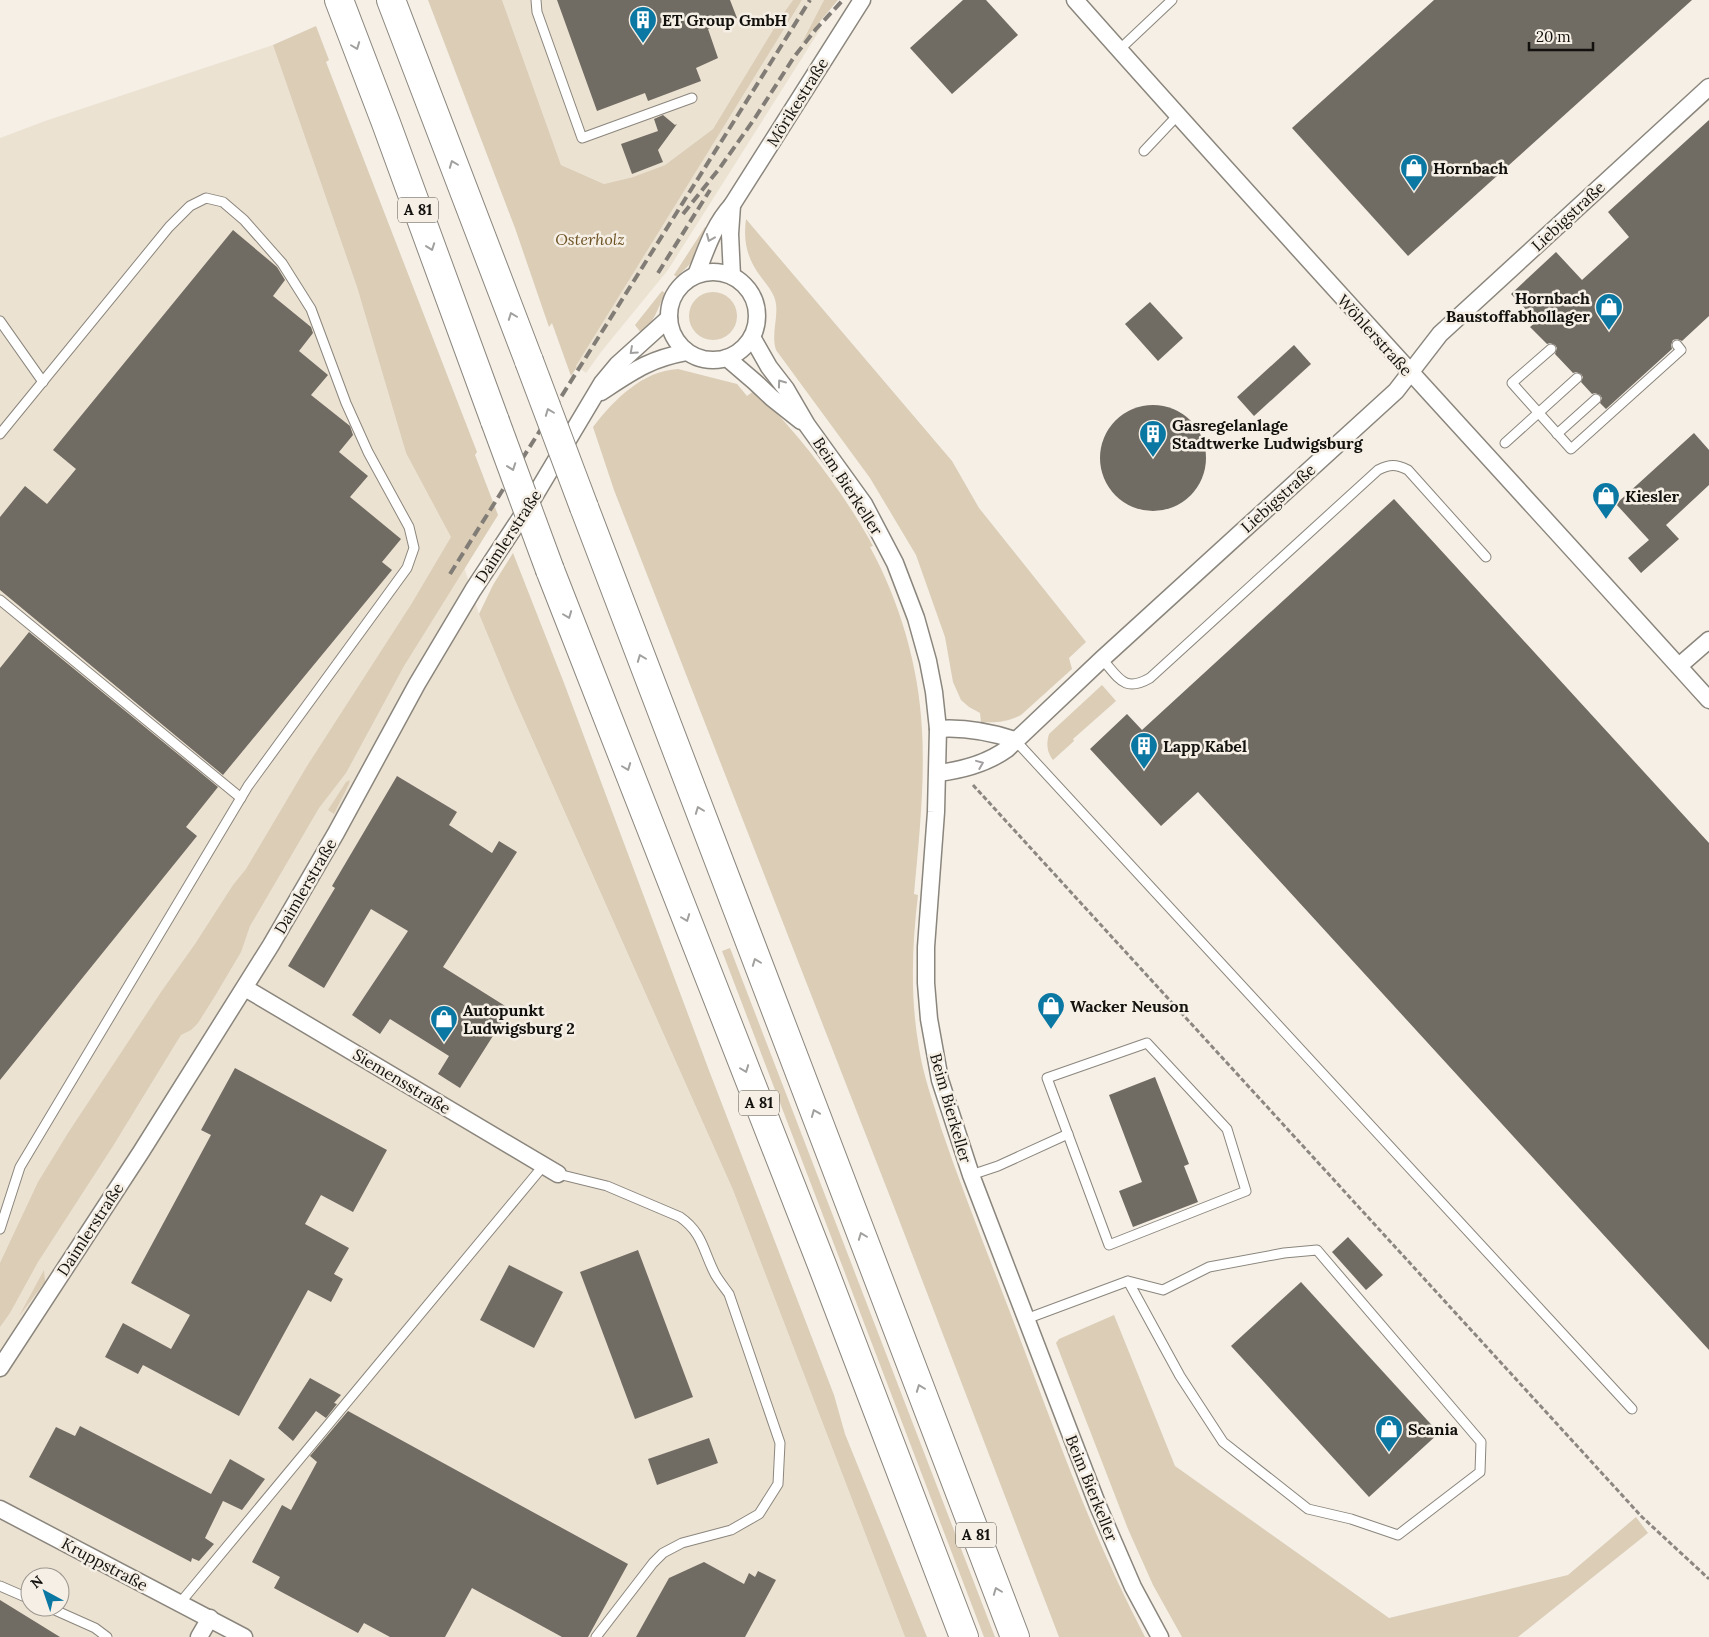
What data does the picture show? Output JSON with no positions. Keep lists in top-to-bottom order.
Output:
{
  "streets": {
    "highway": ["A 81"],
    "street": [
      "Mörikestraße",
      "Liebigstraße",
      "Wöhlerstraße",
      "Beim Bierkeller",
      "Daimlerstraße",
      "Siemensstraße",
      "Kruppstraße"
    ]
  },
  "crossings": [
    ["Mörikestraße", "Beim Bierkeller"],
    ["Mörikestraße", "Daimlerstraße"],
    ["Liebigstraße", "Wöhlerstraße"],
    ["Liebigstraße", "Beim Bierkeller"],
    ["Beim Bierkeller", "Daimlerstraße"],
    ["Daimlerstraße", "Siemensstraße"]
  ],
  "parks": ["Osterholz"],
  "places": {
    "building": ["ET Group GmbH", "Gasregelanlage Stadtwerke Ludwigsburg", "Lapp Kabel"],
    "shop": [
      "Hornbach",
      "Hornbach Baustoffabhollager",
      "Kiesler",
      "Wacker Neuson",
      "Autopunkt Ludwigsburg 2",
      "Scania"
    ]
  },
  "scale_bar": "20 m",
  "north": "top left"
}
